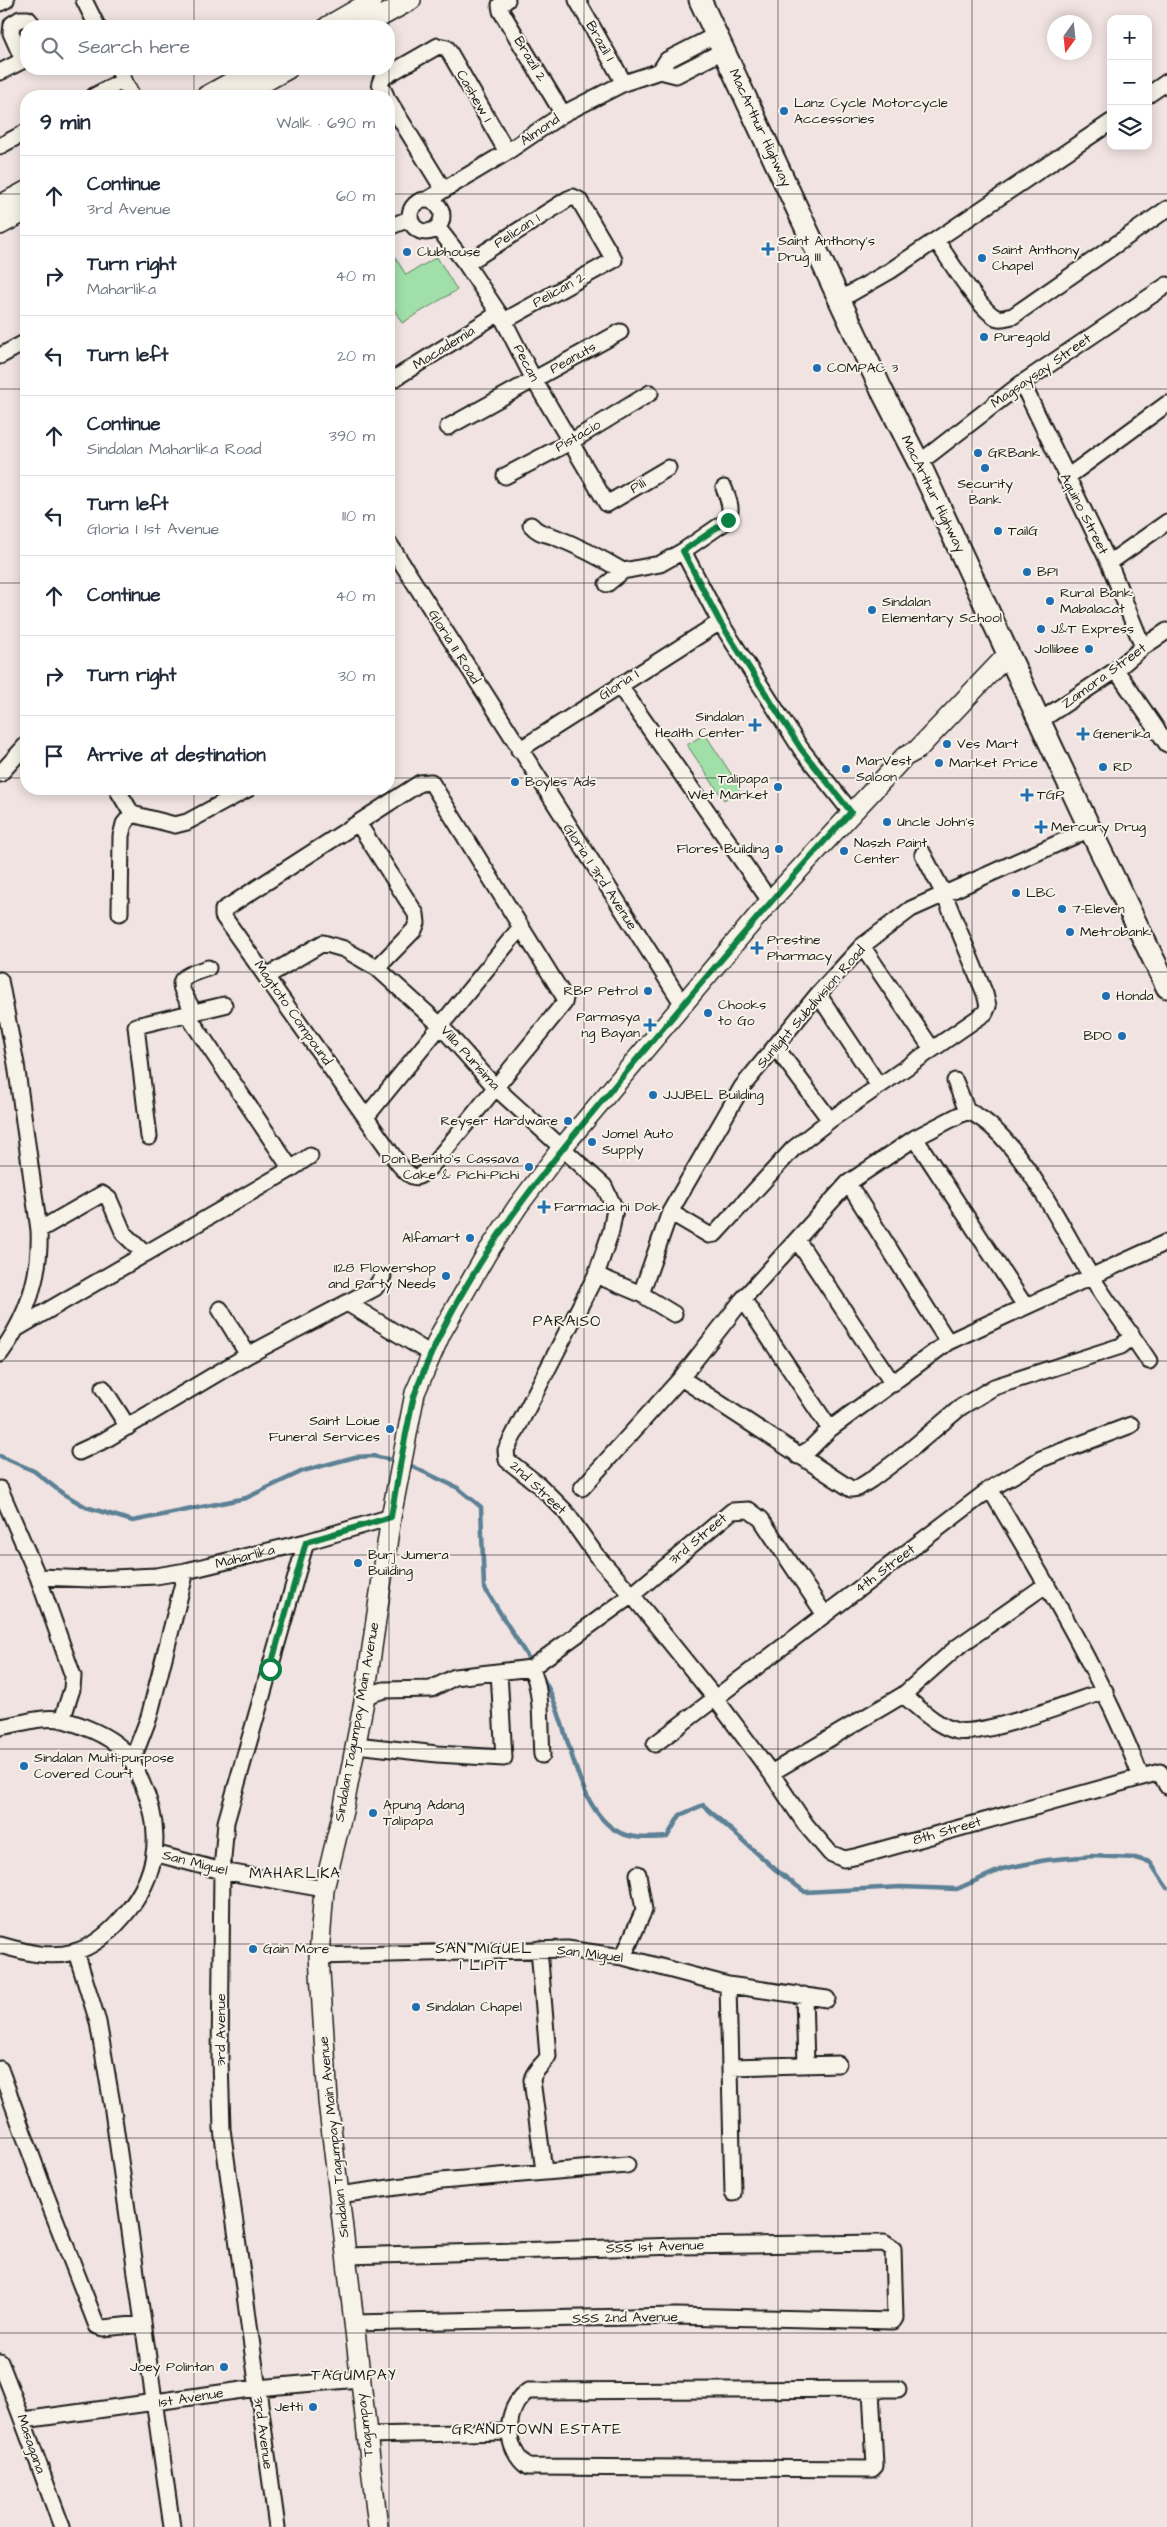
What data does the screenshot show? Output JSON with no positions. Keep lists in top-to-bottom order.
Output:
{
  "streets": {
    "highway": ["MacArthur Highway"],
    "main road": ["Sindalan Tagumpay Main Avenue", "Tagumpay"],
    "street": [
      "Brazil 1",
      "Brazil 2",
      "Cashew 1",
      "Almond",
      "Pelican 1",
      "Pelican 2",
      "Macademia",
      "Peanuts",
      "Pecan",
      "Magsaysay Street",
      "Pistacio",
      "Pili",
      "Aquino Street",
      "Gloria II Road",
      "Zamora Street",
      "Gloria I",
      "Gloria I 3rd Avenue",
      "Sunlight Subdivision Road",
      "Magtoto Compound",
      "Villa Purisima",
      "2nd Street",
      "3rd Street",
      "Maharlika",
      "4th Street",
      "8th Street",
      "San Miguel",
      "3rd Avenue",
      "SSS 1st Avenue",
      "SSS 2nd Avenue",
      "1st Avenue",
      "Masagana"
    ]
  },
  "crossings": [
    ["Brazil 1", "Almond"],
    ["Brazil 2", "Almond"],
    ["Cashew 1", "Almond"],
    ["MacArthur Highway", "Almond"],
    ["MacArthur Highway", "Magsaysay Street"],
    ["MacArthur Highway", "Zamora Street"],
    ["MacArthur Highway", "Sunlight Subdivision Road"],
    ["MacArthur Highway", "Sindalan Tagumpay Main Avenue"],
    ["Almond", "Pecan"],
    ["Pelican 1", "Pelican 2"],
    ["Pelican 1", "Pecan"],
    ["Pelican 2", "Macademia"],
    ["Pelican 2", "Pecan"],
    ["Macademia", "Pecan"],
    ["Peanuts", "Pecan"],
    ["Pecan", "Pistacio"],
    ["Pecan", "Pili"],
    ["Magsaysay Street", "Aquino Street"],
    ["Aquino Street", "Zamora Street"],
    ["Gloria II Road", "Gloria I"],
    ["Gloria II Road", "Gloria I 3rd Avenue"],
    ["Gloria I", "Gloria I 3rd Avenue"],
    ["Gloria I 3rd Avenue", "Sindalan Tagumpay Main Avenue"],
    ["Magtoto Compound", "Villa Purisima"],
    ["Villa Purisima", "2nd Street"],
    ["Villa Purisima", "Sindalan Tagumpay Main Avenue"],
    ["2nd Street", "3rd Street"],
    ["2nd Street", "4th Street"],
    ["2nd Street", "Sindalan Tagumpay Main Avenue"],
    ["2nd Street", "8th Street"],
    ["3rd Street", "4th Street"],
    ["Maharlika", "Sindalan Tagumpay Main Avenue"],
    ["Maharlika", "3rd Avenue"],
    ["Sindalan Tagumpay Main Avenue", "San Miguel"],
    ["Sindalan Tagumpay Main Avenue", "SSS 1st Avenue"],
    ["Sindalan Tagumpay Main Avenue", "SSS 2nd Avenue"],
    ["Sindalan Tagumpay Main Avenue", "Tagumpay"],
    ["San Miguel", "3rd Avenue"],
    ["3rd Avenue", "1st Avenue"],
    ["SSS 1st Avenue", "SSS 2nd Avenue"],
    ["SSS 2nd Avenue", "Tagumpay"],
    ["1st Avenue", "Tagumpay"],
    ["1st Avenue", "Masagana"]
  ],
  "districts": [
    "PARAISO",
    "MAHARLIKA",
    "SAN MIGUEL 1 LIPIT",
    "TAGUMPAY",
    "GRANDTOWN ESTATE"
  ],
  "places": {
    "other": [
      "Lanz Cycle Motorcycle Accessories",
      "Clubhouse",
      "Saint Anthony Chapel",
      "Puregold",
      "COMPAC 3",
      "GRBank",
      "Security Bank",
      "TailG",
      "BPI",
      "Rural Bank Mabalacat",
      "Sindalan Elementary School",
      "J&T Express",
      "Jollibee",
      "Ves Mart",
      "Market Price",
      "RD",
      "MarVest Saloon",
      "Boyles Ads",
      "Talipapa Wet Market",
      "Uncle John's",
      "Flores Building",
      "Naszh Paint Center",
      "LBC",
      "7-Eleven",
      "Metrobank",
      "RBP Petrol",
      "Honda",
      "Chooks to Go",
      "BDO",
      "JJJBEL Building",
      "Reyser Hardware",
      "Jomel Auto Supply",
      "Don Benito's Cassava Cake & Pichi-Pichi",
      "Alfamart",
      "1128 Flowershop and Party Needs",
      "Saint Loiue Funeral Services",
      "Burj Jumera Building",
      "Sindalan Multi-purpose Covered Court",
      "Apung Adang Talipapa",
      "Gain More",
      "Sindalan Chapel",
      "Joey Polintan",
      "Jetti"
    ],
    "health": [
      "Saint Anthony's Drug III",
      "Sindalan Health Center",
      "Generika",
      "TGP",
      "Mercury Drug",
      "Prestine Pharmacy",
      "Parmasya ng Bayan",
      "Farmacia ni Dok"
    ]
  },
  "north": "bottom",
  "page": {
    "map_buttons": ["+", "−"],
    "search": "Search here",
    "heading": ["9 min", "Walk · 690 m"],
    "list": [
      ["Continue", "3rd Avenue", "60 m"],
      ["Turn right", "Maharlika", "40 m"],
      ["Turn left", "20 m"],
      ["Continue", "Sindalan Maharlika Road", "390 m"],
      ["Turn left", "Gloria I 1st Avenue", "110 m"],
      ["Continue", "40 m"],
      ["Turn right", "30 m"],
      "Arrive at destination"
    ]
  }
}
